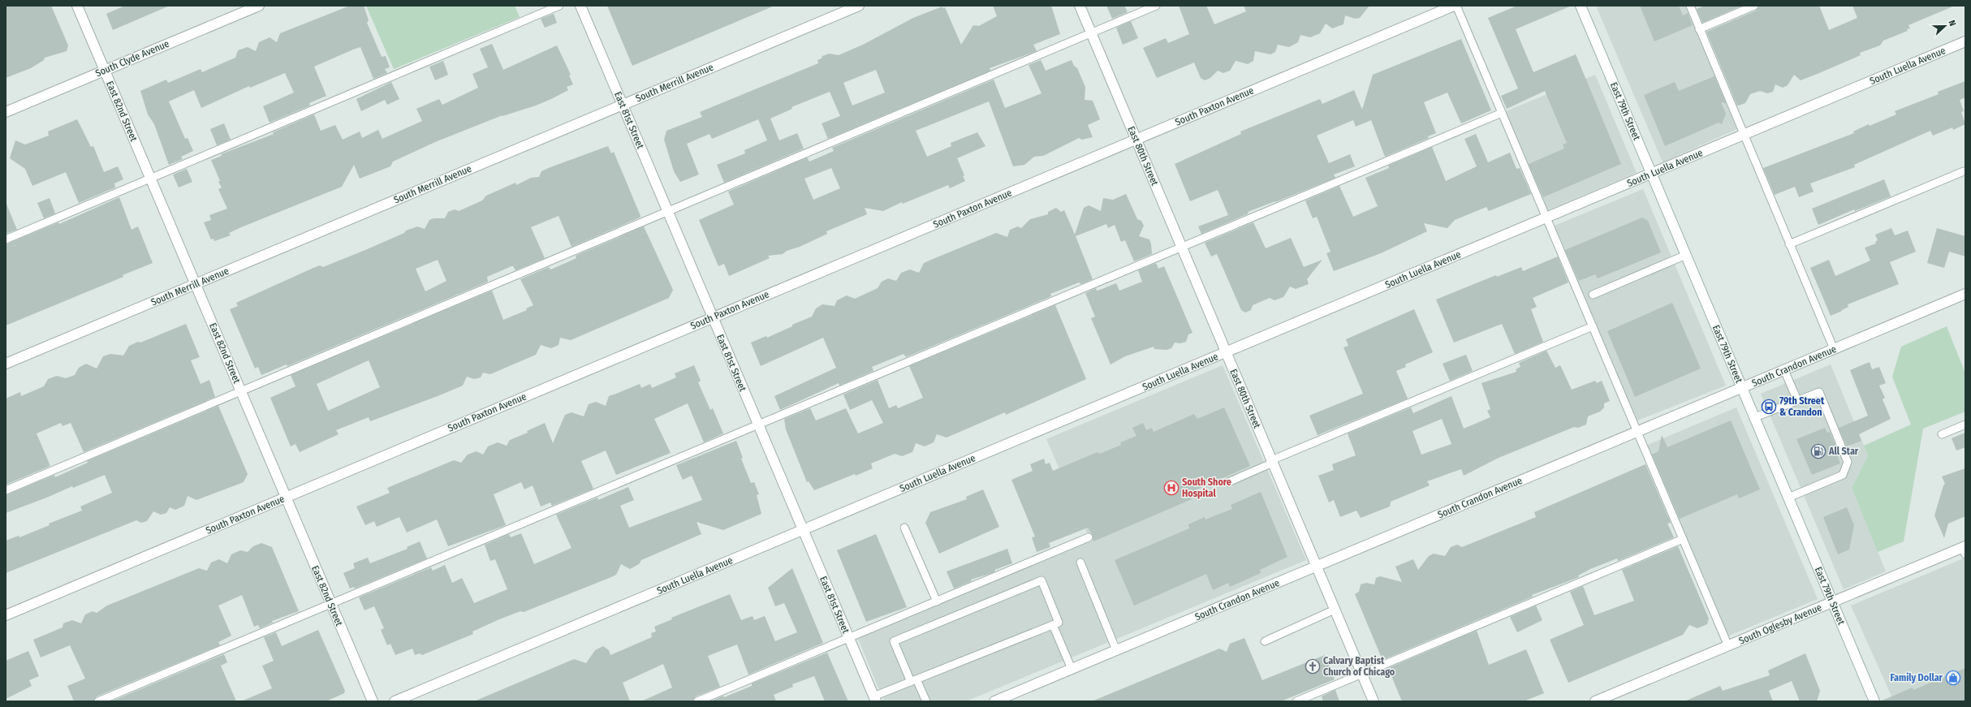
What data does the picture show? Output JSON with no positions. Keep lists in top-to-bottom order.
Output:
{
  "streets": {
    "street": [
      "South Clyde Avenue",
      "South Luella Avenue",
      "South Merrill Avenue",
      "South Paxton Avenue",
      "East 82nd Street",
      "East 79th Street",
      "East 81st Street",
      "East 80th Street",
      "South Crandon Avenue",
      "South Oglesby Avenue"
    ]
  },
  "crossings": [
    ["South Clyde Avenue", "East 82nd Street"],
    ["South Luella Avenue", "East 79th Street"],
    ["South Luella Avenue", "East 81st Street"],
    ["South Luella Avenue", "East 80th Street"],
    ["South Merrill Avenue", "East 82nd Street"],
    ["South Merrill Avenue", "East 81st Street"],
    ["South Paxton Avenue", "East 82nd Street"],
    ["South Paxton Avenue", "East 81st Street"],
    ["South Paxton Avenue", "East 80th Street"],
    ["East 79th Street", "South Crandon Avenue"],
    ["East 79th Street", "South Oglesby Avenue"],
    ["East 80th Street", "South Crandon Avenue"]
  ],
  "places": {
    "bus stop": ["79th Street & Crandon"],
    "fuel station": ["All Star"],
    "hospital": ["South Shore Hospital"],
    "church": ["Calvary Baptist Church of Chicago"],
    "shop": ["Family Dollar"]
  },
  "north": "right"
}
